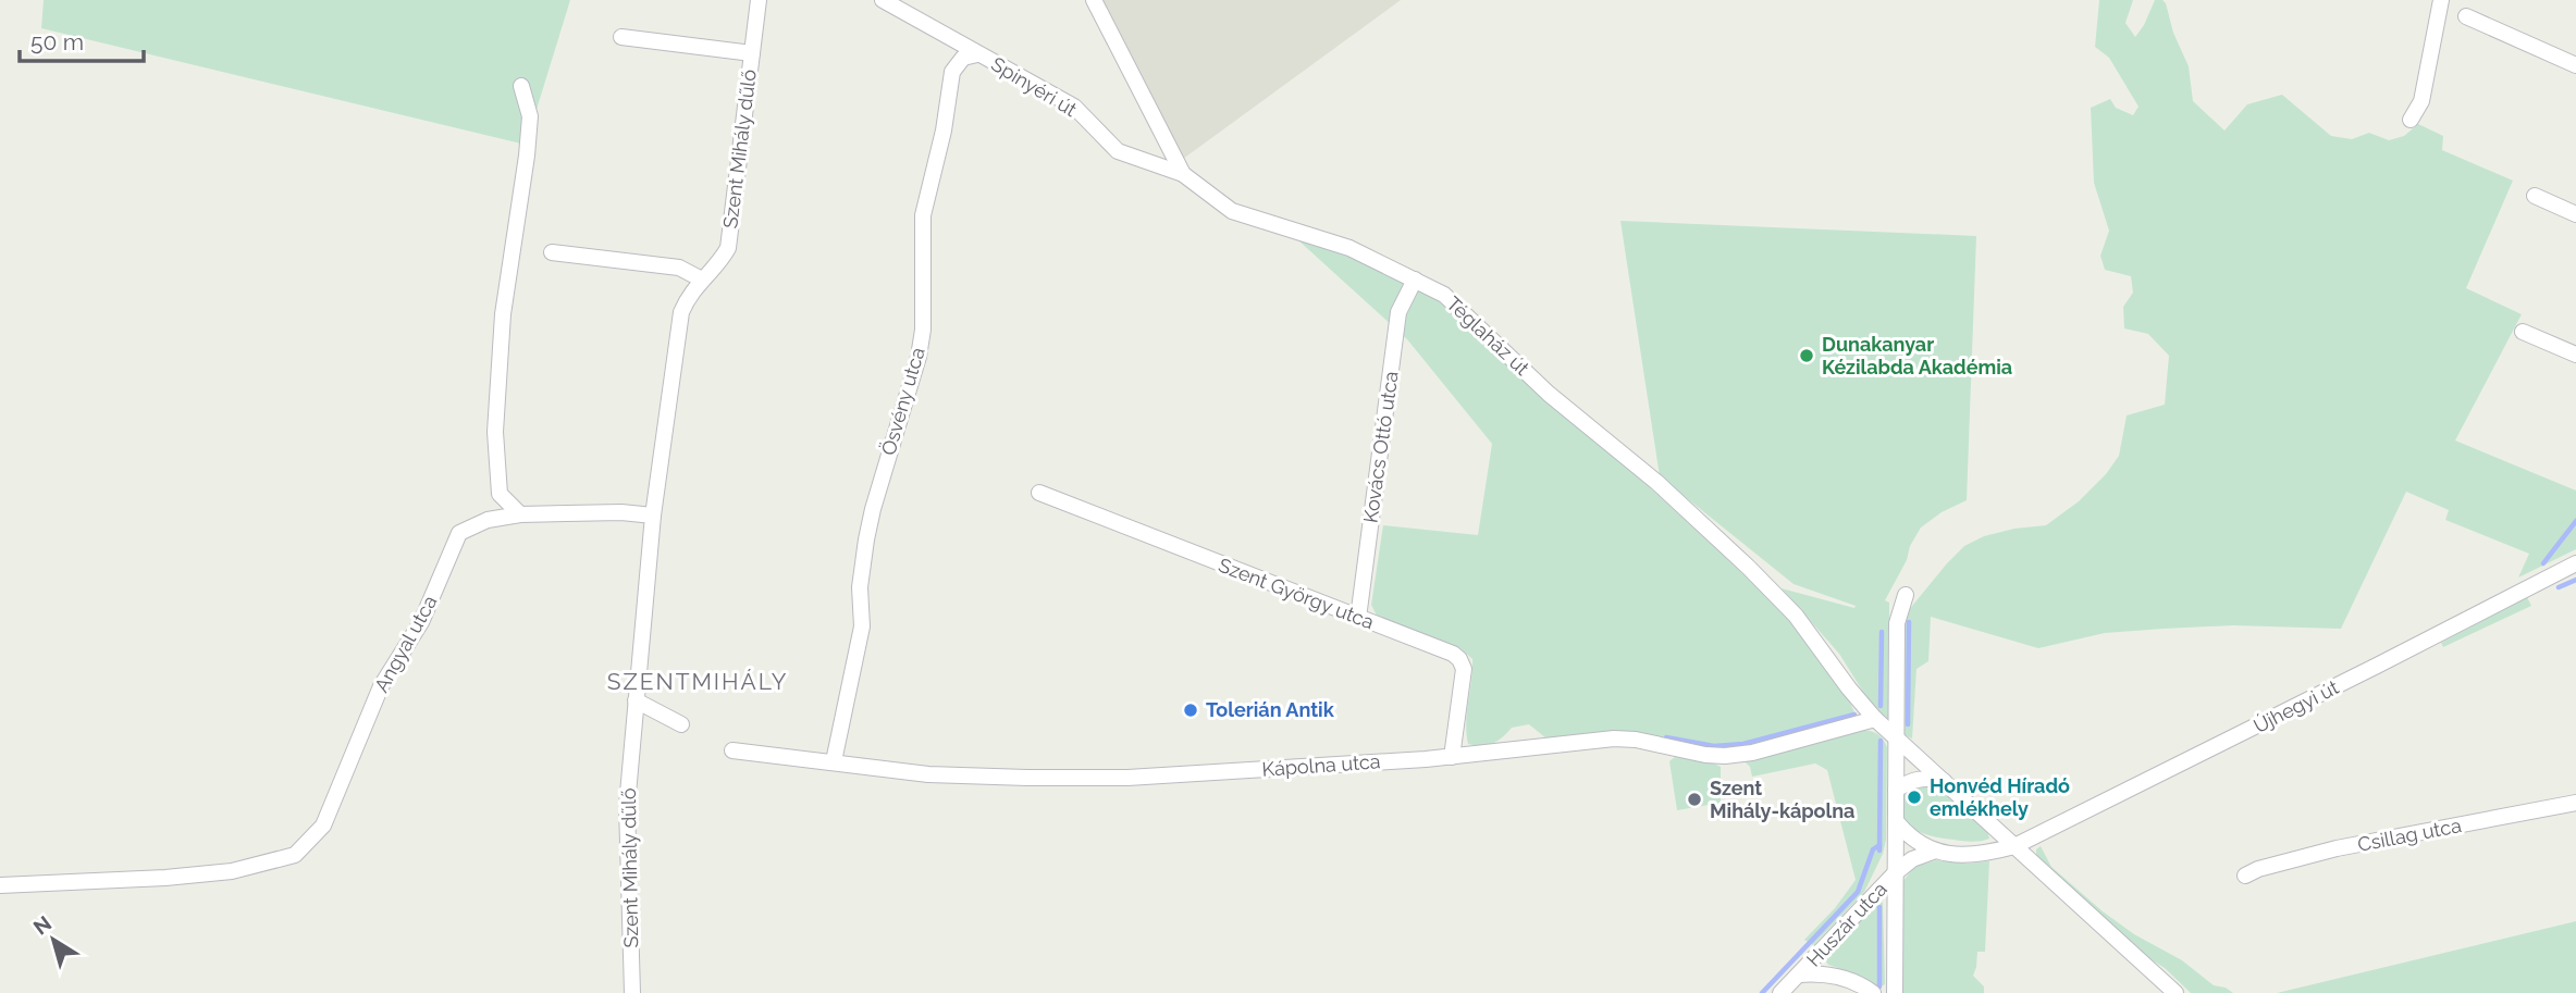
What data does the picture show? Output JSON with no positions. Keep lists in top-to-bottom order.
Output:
{
  "streets": {
    "street": [
      "Spinyéri út",
      "Szent Mihály dűlő",
      "Téglaház út",
      "Ösvény utca",
      "Kovács Ottó utca",
      "Szent György utca",
      "Angyal utca",
      "Újhegyi út",
      "Kápolna utca",
      "Csillag utca",
      "Huszár utca"
    ]
  },
  "crossings": [
    ["Spinyéri út", "Téglaház út"],
    ["Spinyéri út", "Ösvény utca"],
    ["Téglaház út", "Kovács Ottó utca"],
    ["Téglaház út", "Kápolna utca"],
    ["Ösvény utca", "Kápolna utca"],
    ["Kovács Ottó utca", "Szent György utca"],
    ["Szent György utca", "Kápolna utca"],
    ["Újhegyi út", "Huszár utca"]
  ],
  "districts": ["SZENTMIHÁLY"],
  "places": [
    "Dunakanyar Kézilabda Akadémia",
    "Tolerián Antik",
    "Honvéd Híradó emlékhely",
    "Szent Mihály-kápolna"
  ],
  "scale_bar": "50 m",
  "north": "top left"
}
